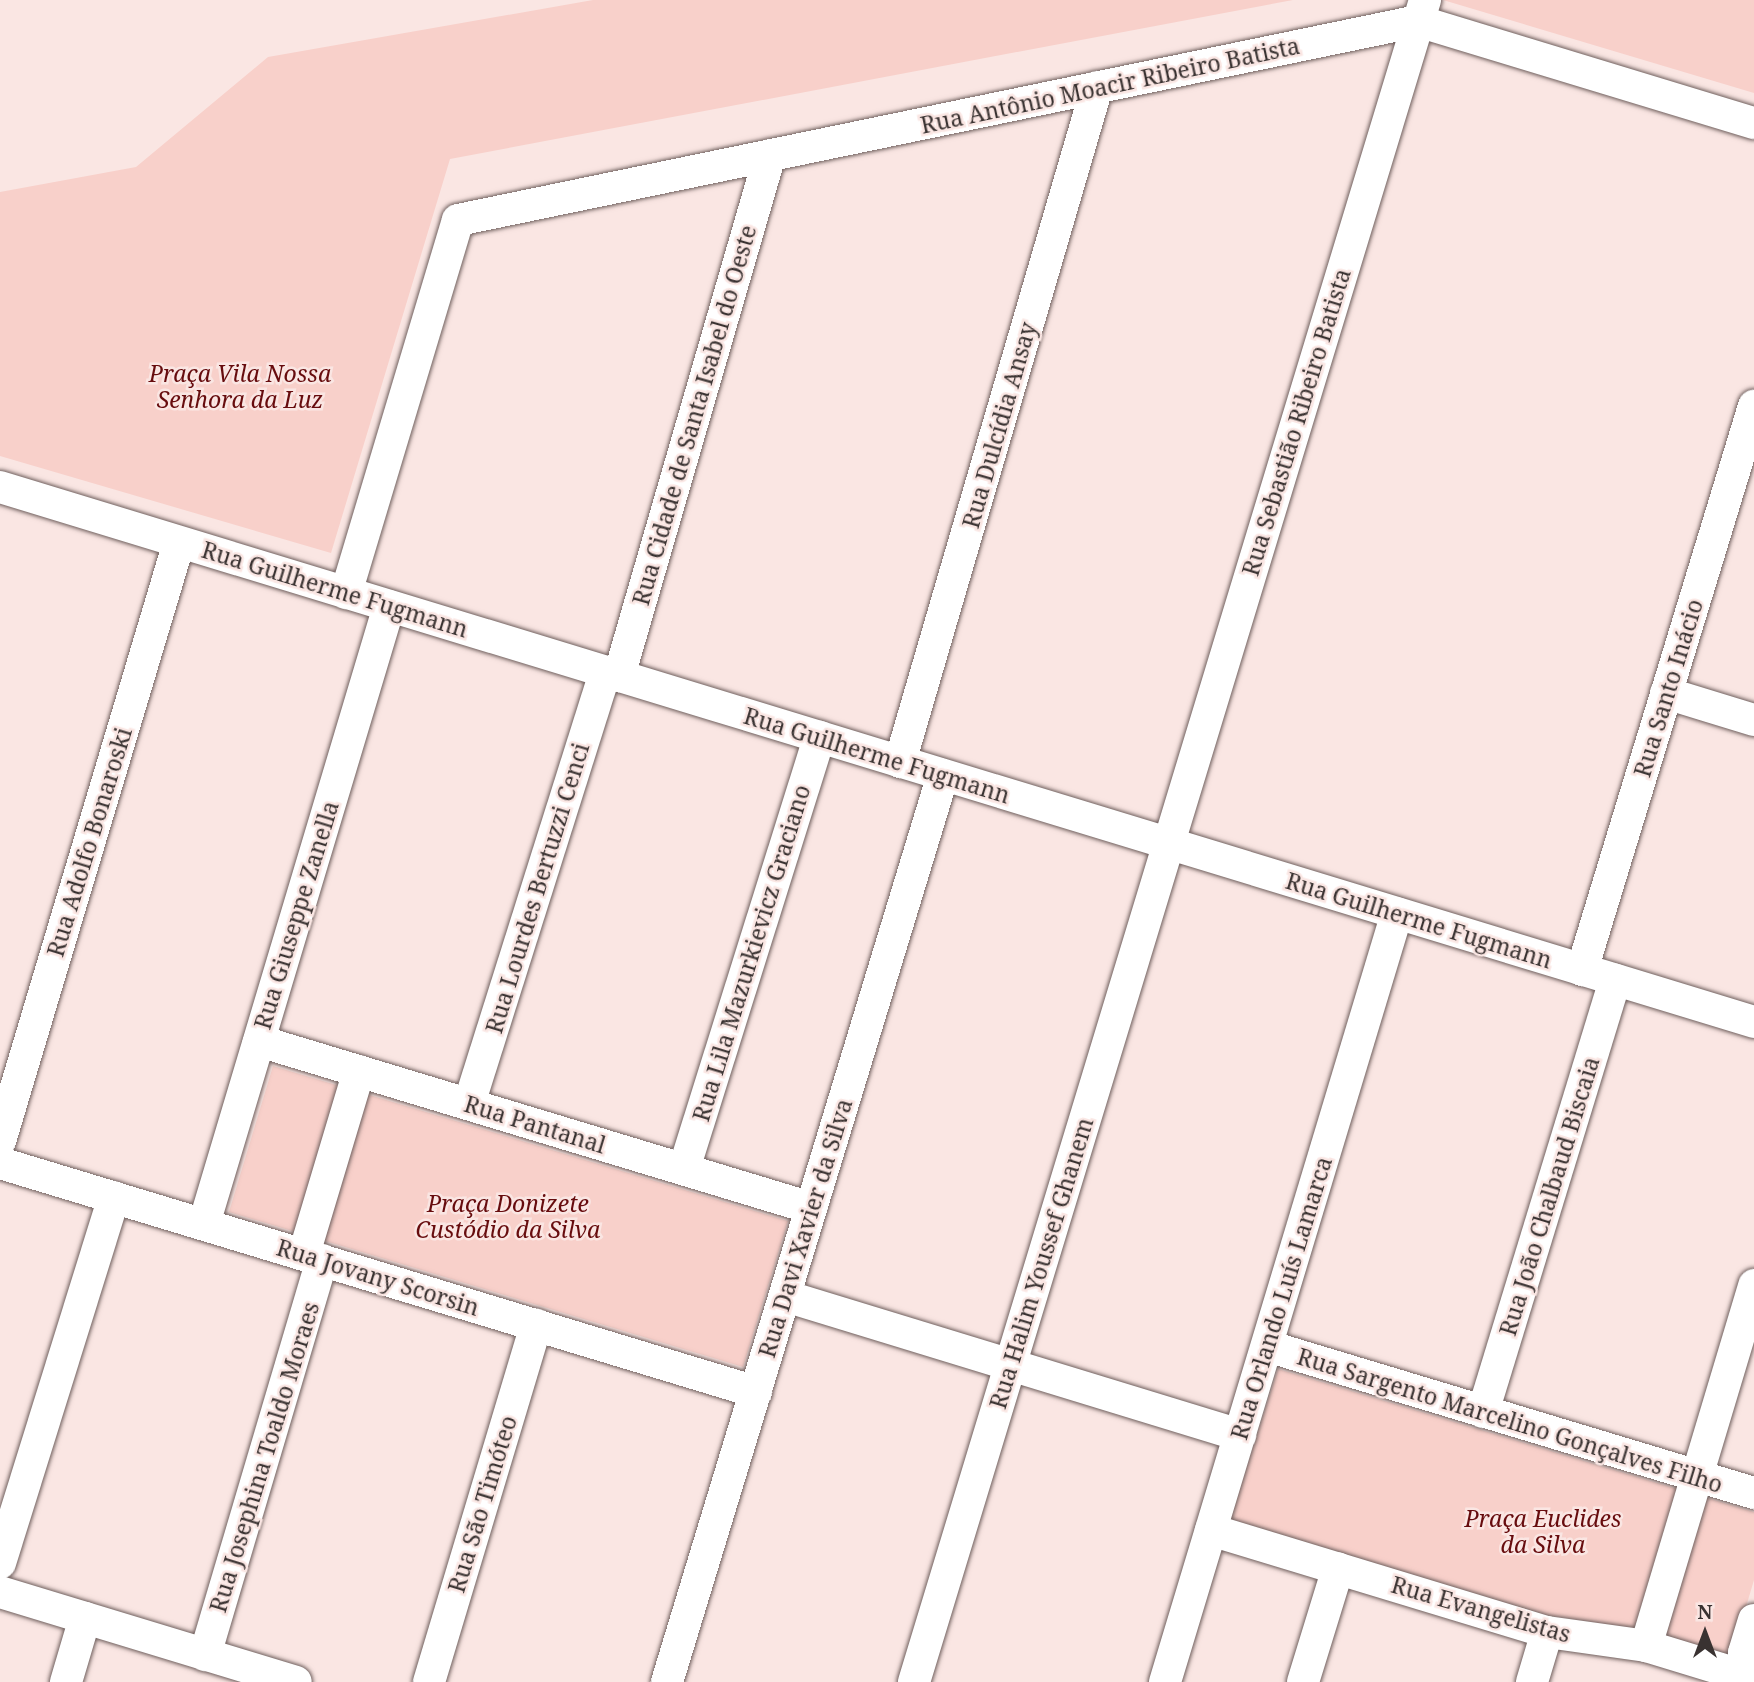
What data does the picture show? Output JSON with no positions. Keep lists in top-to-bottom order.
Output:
{
  "streets": {
    "street": [
      "Rua Antônio Moacir Ribeiro Batista",
      "Rua Cidade de Santa Isabel do Oeste",
      "Rua Sebastião Ribeiro Batista",
      "Rua Dulcídia Ansay",
      "Rua Guilherme Fugmann",
      "Rua Santo Inácio",
      "Rua Adolfo Bonaroski",
      "Rua Lourdes Bertuzzi Cenci",
      "Rua Giuseppe Zanella",
      "Rua Lila Mazurkievicz Graciano",
      "Rua Pantanal",
      "Rua João Chalbaud Biscaia",
      "Rua Davi Xavier da Silva",
      "Rua Halim Youssef Ghanem",
      "Rua Jovany Scorsin",
      "Rua Orlando Luís Lamarca",
      "Rua Sargento Marcelino Gonçalves Filho",
      "Rua Josephina Toaldo Moraes",
      "Rua São Timóteo",
      "Rua Evangelistas"
    ]
  },
  "crossings": [
    ["Rua Antônio Moacir Ribeiro Batista", "Rua Cidade de Santa Isabel do Oeste"],
    ["Rua Antônio Moacir Ribeiro Batista", "Rua Sebastião Ribeiro Batista"],
    ["Rua Antônio Moacir Ribeiro Batista", "Rua Dulcídia Ansay"],
    ["Rua Antônio Moacir Ribeiro Batista", "Rua Guilherme Fugmann"],
    ["Rua Cidade de Santa Isabel do Oeste", "Rua Guilherme Fugmann"],
    ["Rua Cidade de Santa Isabel do Oeste", "Rua Lourdes Bertuzzi Cenci"],
    ["Rua Sebastião Ribeiro Batista", "Rua Guilherme Fugmann"],
    ["Rua Sebastião Ribeiro Batista", "Rua Halim Youssef Ghanem"],
    ["Rua Dulcídia Ansay", "Rua Guilherme Fugmann"],
    ["Rua Guilherme Fugmann", "Rua Santo Inácio"],
    ["Rua Guilherme Fugmann", "Rua Adolfo Bonaroski"],
    ["Rua Guilherme Fugmann", "Rua Lourdes Bertuzzi Cenci"],
    ["Rua Guilherme Fugmann", "Rua Giuseppe Zanella"],
    ["Rua Guilherme Fugmann", "Rua Lila Mazurkievicz Graciano"],
    ["Rua Guilherme Fugmann", "Rua João Chalbaud Biscaia"],
    ["Rua Guilherme Fugmann", "Rua Davi Xavier da Silva"],
    ["Rua Guilherme Fugmann", "Rua Halim Youssef Ghanem"],
    ["Rua Guilherme Fugmann", "Rua Orlando Luís Lamarca"],
    ["Rua Lourdes Bertuzzi Cenci", "Rua Pantanal"],
    ["Rua Giuseppe Zanella", "Rua Pantanal"],
    ["Rua Giuseppe Zanella", "Rua Jovany Scorsin"],
    ["Rua Lila Mazurkievicz Graciano", "Rua Pantanal"],
    ["Rua Pantanal", "Rua Davi Xavier da Silva"],
    ["Rua Pantanal", "Rua Josephina Toaldo Moraes"],
    ["Rua João Chalbaud Biscaia", "Rua Sargento Marcelino Gonçalves Filho"],
    ["Rua Davi Xavier da Silva", "Rua Jovany Scorsin"],
    ["Rua Jovany Scorsin", "Rua Josephina Toaldo Moraes"],
    ["Rua Jovany Scorsin", "Rua São Timóteo"],
    ["Rua Orlando Luís Lamarca", "Rua Sargento Marcelino Gonçalves Filho"],
    ["Rua Orlando Luís Lamarca", "Rua Evangelistas"]
  ],
  "parks": ["Praça Vila Nossa Senhora da Luz", "Praça Donizete Custódio da Silva", "Praça Euclides da Silva"],
  "north": "top"
}
